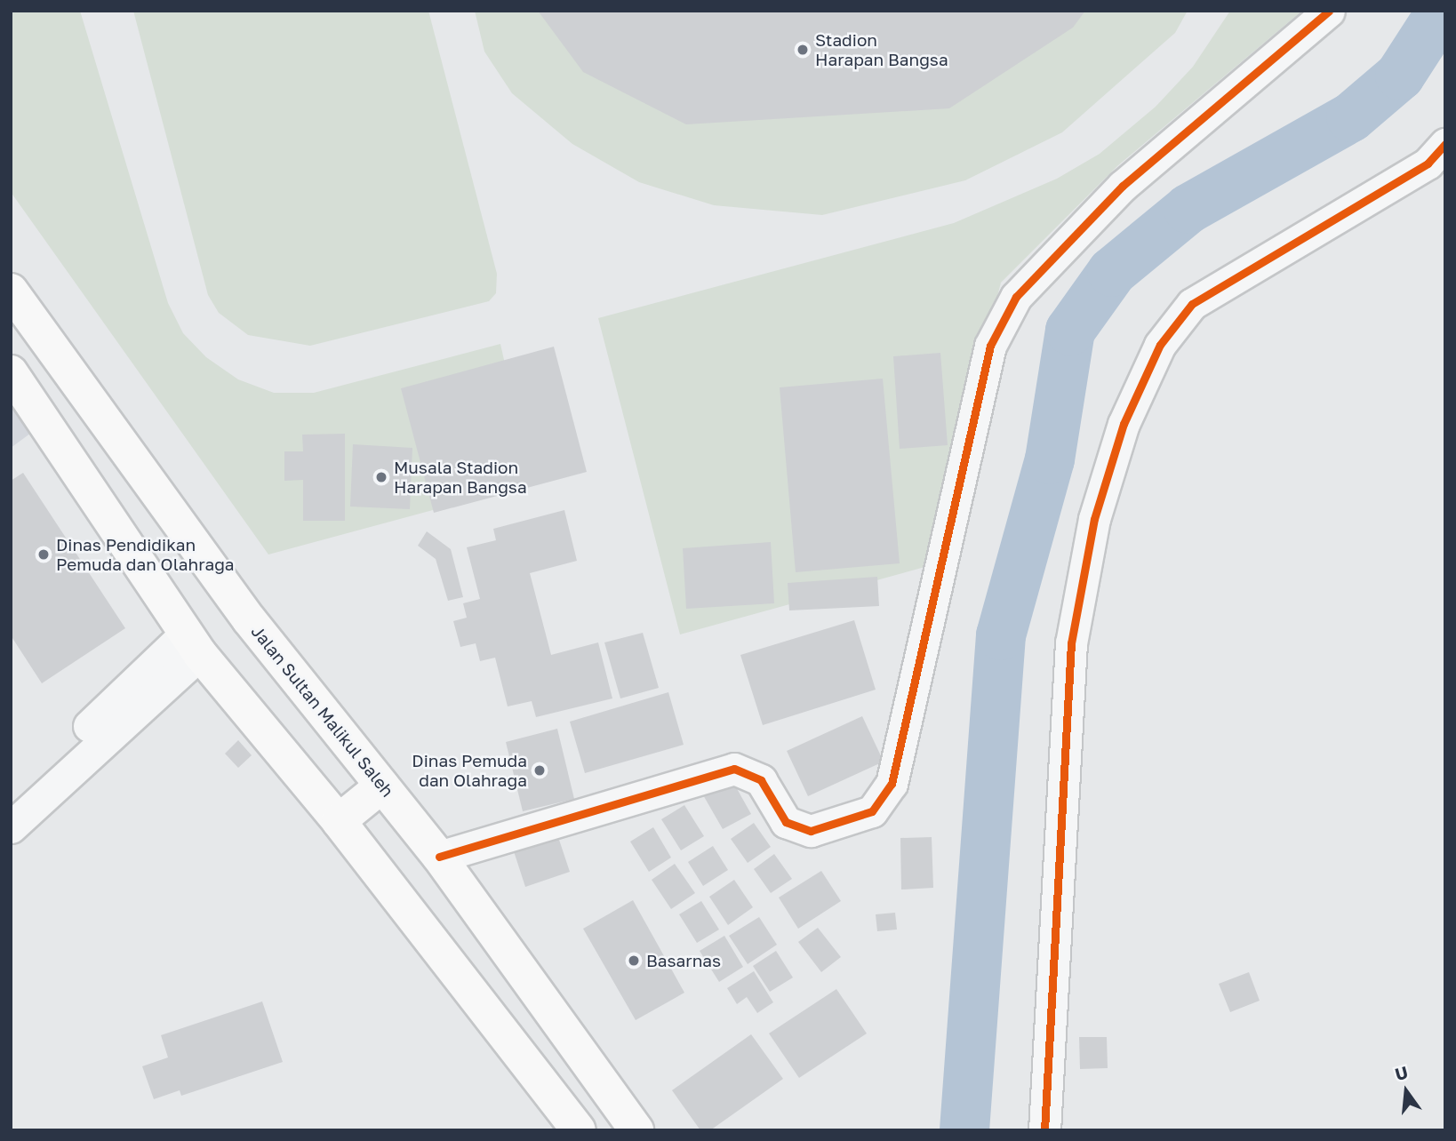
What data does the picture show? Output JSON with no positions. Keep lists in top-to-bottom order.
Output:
{
  "streets": {
    "main road": ["Jalan Sultan Malikul Saleh"]
  },
  "places": [
    "Stadion Harapan Bangsa",
    "Musala Stadion Harapan Bangsa",
    "Dinas Pendidikan Pemuda dan Olahraga",
    "Dinas Pemuda dan Olahraga",
    "Basarnas"
  ],
  "north": "top"
}
